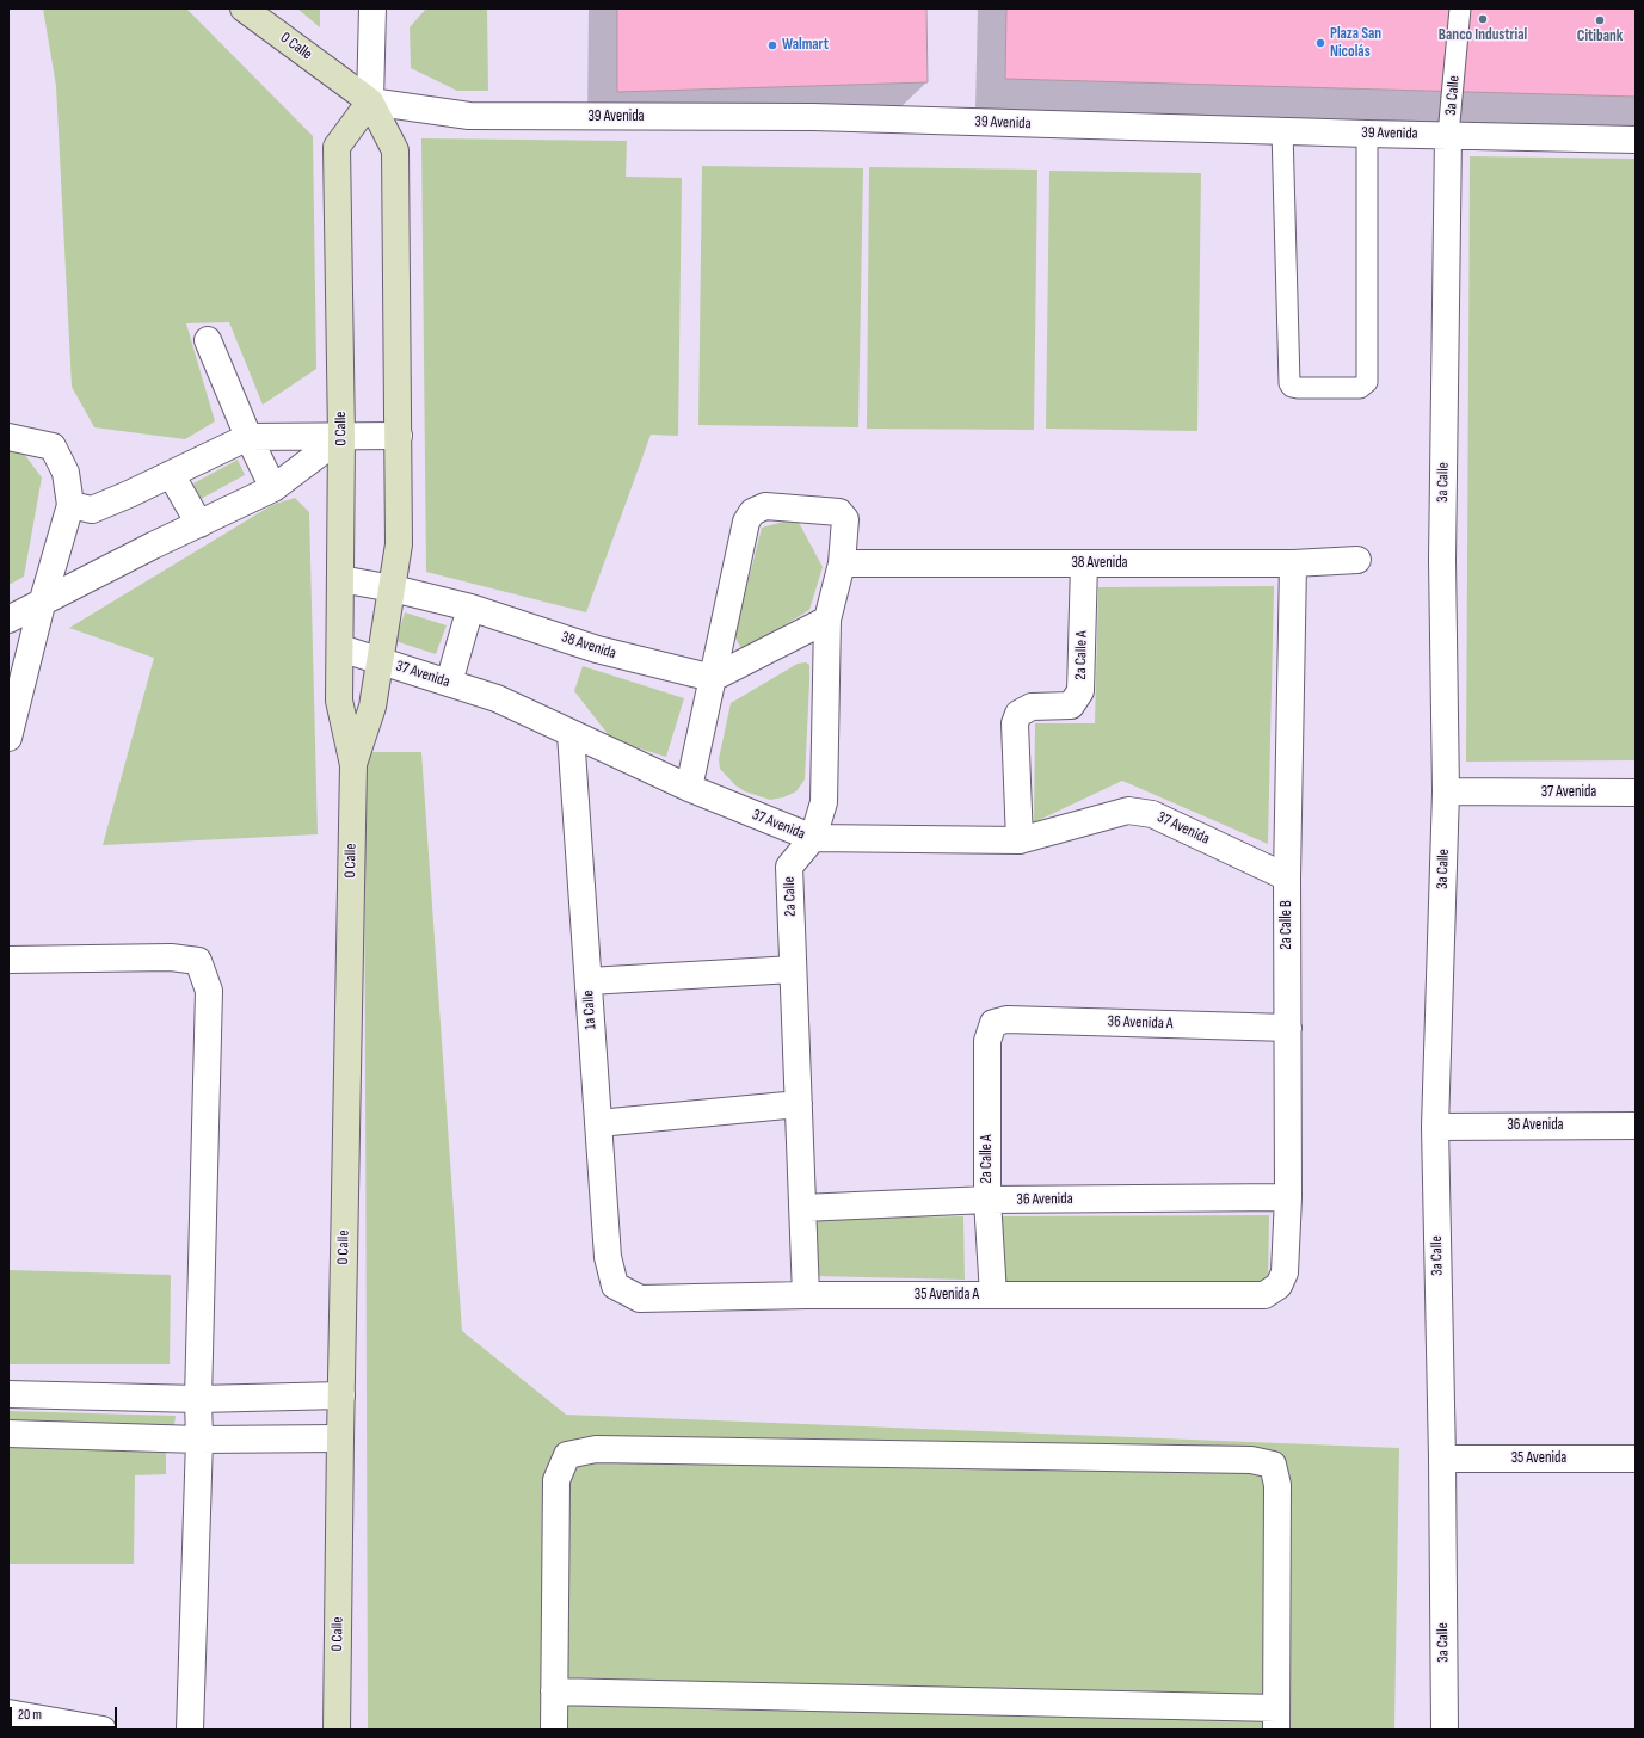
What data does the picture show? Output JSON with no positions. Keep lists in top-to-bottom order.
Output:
{
  "streets": {
    "street": [
      "0 Calle",
      "3a Calle",
      "39 Avenida",
      "38 Avenida",
      "2a Calle A",
      "37 Avenida",
      "2a Calle",
      "2a Calle B",
      "1a Calle",
      "36 Avenida A",
      "36 Avenida",
      "35 Avenida A",
      "35 Avenida"
    ]
  },
  "crossings": [
    ["0 Calle", "39 Avenida"],
    ["0 Calle", "38 Avenida"],
    ["0 Calle", "37 Avenida"],
    ["3a Calle", "39 Avenida"],
    ["3a Calle", "37 Avenida"],
    ["3a Calle", "36 Avenida"],
    ["3a Calle", "35 Avenida"],
    ["38 Avenida", "2a Calle A"],
    ["38 Avenida", "2a Calle"],
    ["38 Avenida", "2a Calle B"],
    ["2a Calle A", "37 Avenida"],
    ["2a Calle A", "36 Avenida A"],
    ["2a Calle A", "36 Avenida"],
    ["2a Calle A", "35 Avenida A"],
    ["37 Avenida", "2a Calle"],
    ["37 Avenida", "2a Calle B"],
    ["37 Avenida", "1a Calle"],
    ["2a Calle", "36 Avenida"],
    ["2a Calle", "35 Avenida A"],
    ["2a Calle B", "36 Avenida A"],
    ["2a Calle B", "36 Avenida"],
    ["2a Calle B", "35 Avenida A"],
    ["1a Calle", "35 Avenida A"]
  ],
  "places": [
    "Banco Industrial",
    "Citibank",
    "Plaza San Nicolás",
    "Walmart"
  ],
  "scale_bar": "20 m"
}
